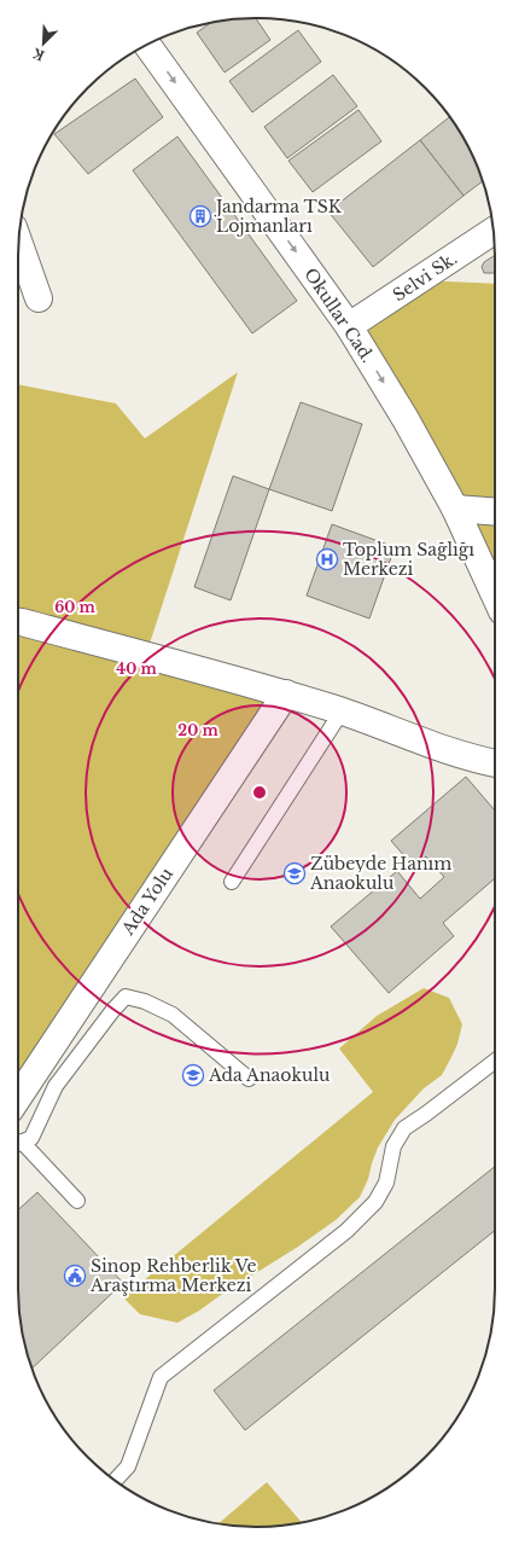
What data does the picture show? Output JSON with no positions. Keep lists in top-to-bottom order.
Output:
{
  "streets": {
    "street": ["Selvi Sk.", "Okullar Cad.", "Ada Yolu"]
  },
  "crossings": [
    ["Selvi Sk.", "Okullar Cad."]
  ],
  "one_way": ["Okullar Cad."],
  "places": {
    "building": ["Jandarma TSK Lojmanları"],
    "hospital": ["Toplum Sağlığı Merkezi"],
    "school or university": ["Zübeyde Hanım Anaokulu", "Ada Anaokulu"],
    "public building": ["Sinop Rehberlik Ve Araştırma Merkezi"]
  },
  "north": "bottom left",
  "rings": ["60 m", "40 m", "20 m"]
}
